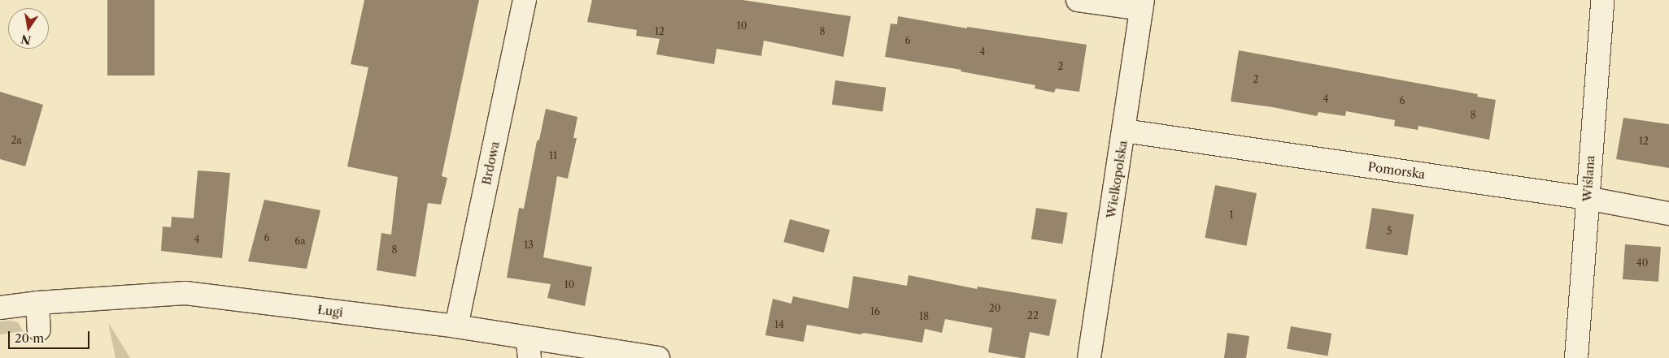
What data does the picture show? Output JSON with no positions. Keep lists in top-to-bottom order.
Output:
{
  "streets": {
    "street": [
      "Brdowa",
      "Pomorska",
      "Wiślana",
      "Wielkopolska",
      "Ługi"
    ]
  },
  "crossings": [
    ["Brdowa", "Ługi"],
    ["Pomorska", "Wiślana"],
    ["Pomorska", "Wielkopolska"]
  ],
  "house_numbers": [
    "10",
    "12",
    "8",
    "6",
    "4",
    "2",
    "2",
    "4",
    "6",
    "8",
    "2a",
    "12",
    "11",
    "1",
    "5",
    "6",
    "4",
    "6a",
    "13",
    "8",
    "40",
    "10",
    "20",
    "16",
    "22",
    "18",
    "14"
  ],
  "scale_bar": "20 m",
  "north": "bottom"
}
